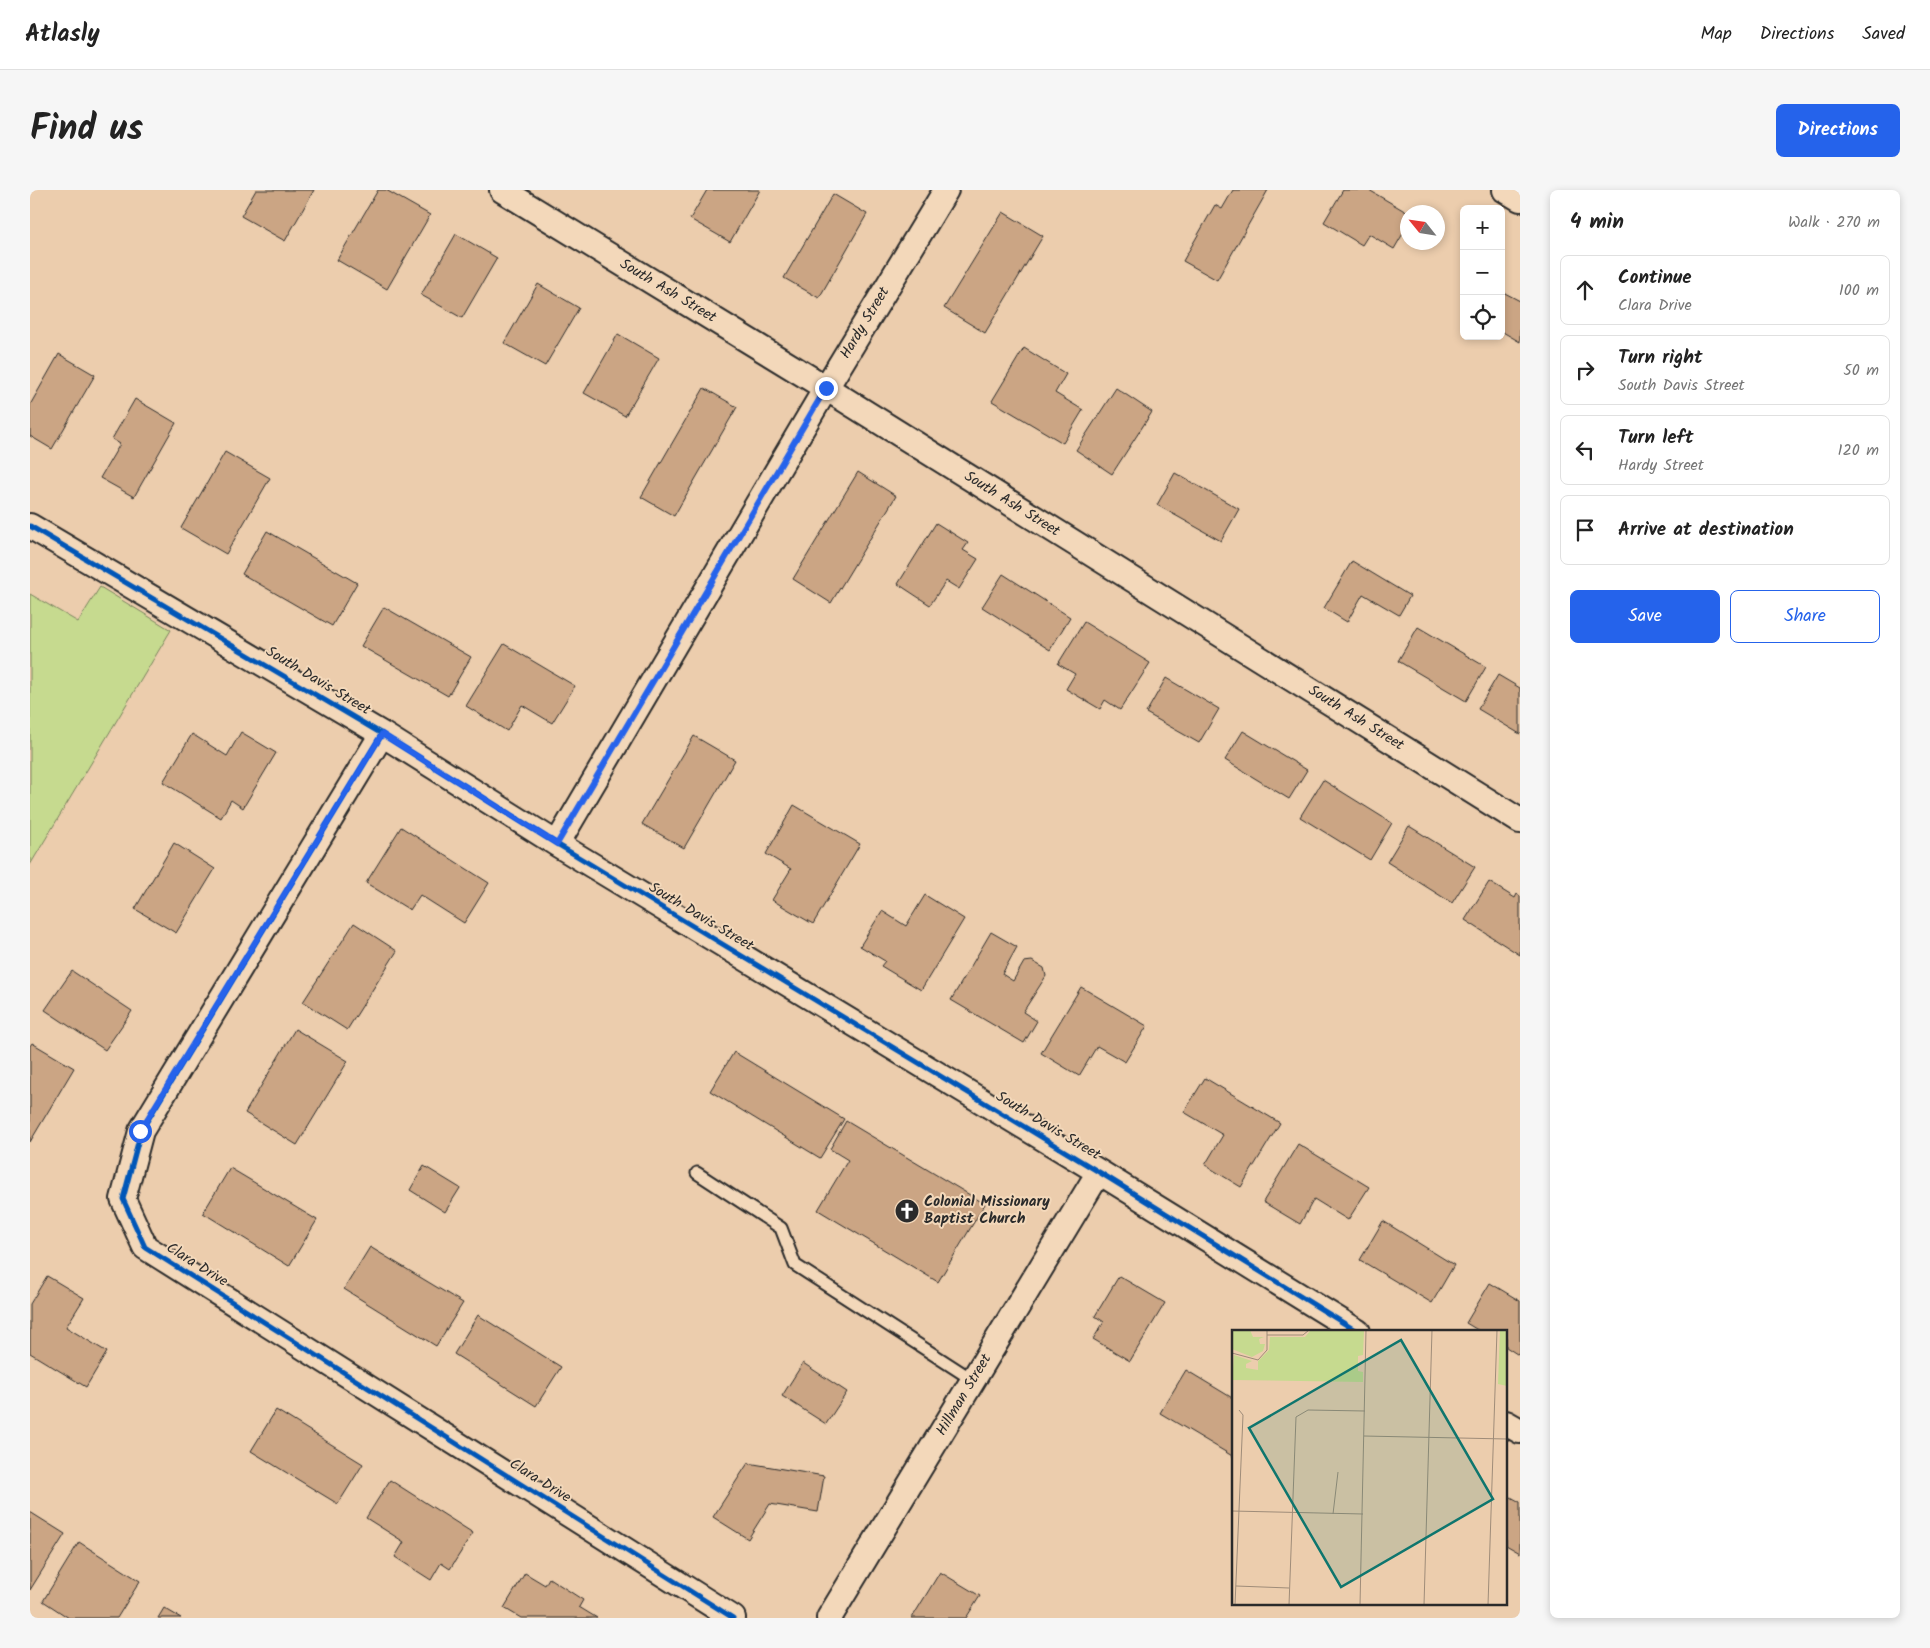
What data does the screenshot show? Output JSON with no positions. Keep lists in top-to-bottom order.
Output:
{
  "streets": {
    "street": [
      "South Ash Street",
      "Hardy Street",
      "South Davis Street",
      "Clara Drive",
      "Hillman Street"
    ]
  },
  "crossings": [
    ["South Ash Street", "Hardy Street"],
    ["Hardy Street", "South Davis Street"],
    ["South Davis Street", "Clara Drive"],
    ["South Davis Street", "Hillman Street"]
  ],
  "places": {
    "church": ["Colonial Missionary Baptist Church"]
  },
  "north": "top left",
  "page": {
    "header": "Atlasly",
    "nav": ["Map", "Directions", "Saved"],
    "title": "Find us",
    "buttons": [
      "Directions",
      ["Save", "Share"]
    ],
    "heading": ["4 min", "Walk · 270 m"],
    "map_buttons": ["+", "−"],
    "list": [
      ["Continue", "Clara Drive", "100 m"],
      ["Turn right", "South Davis Street", "50 m"],
      ["Turn left", "Hardy Street", "120 m"],
      "Arrive at destination"
    ]
  }
}
